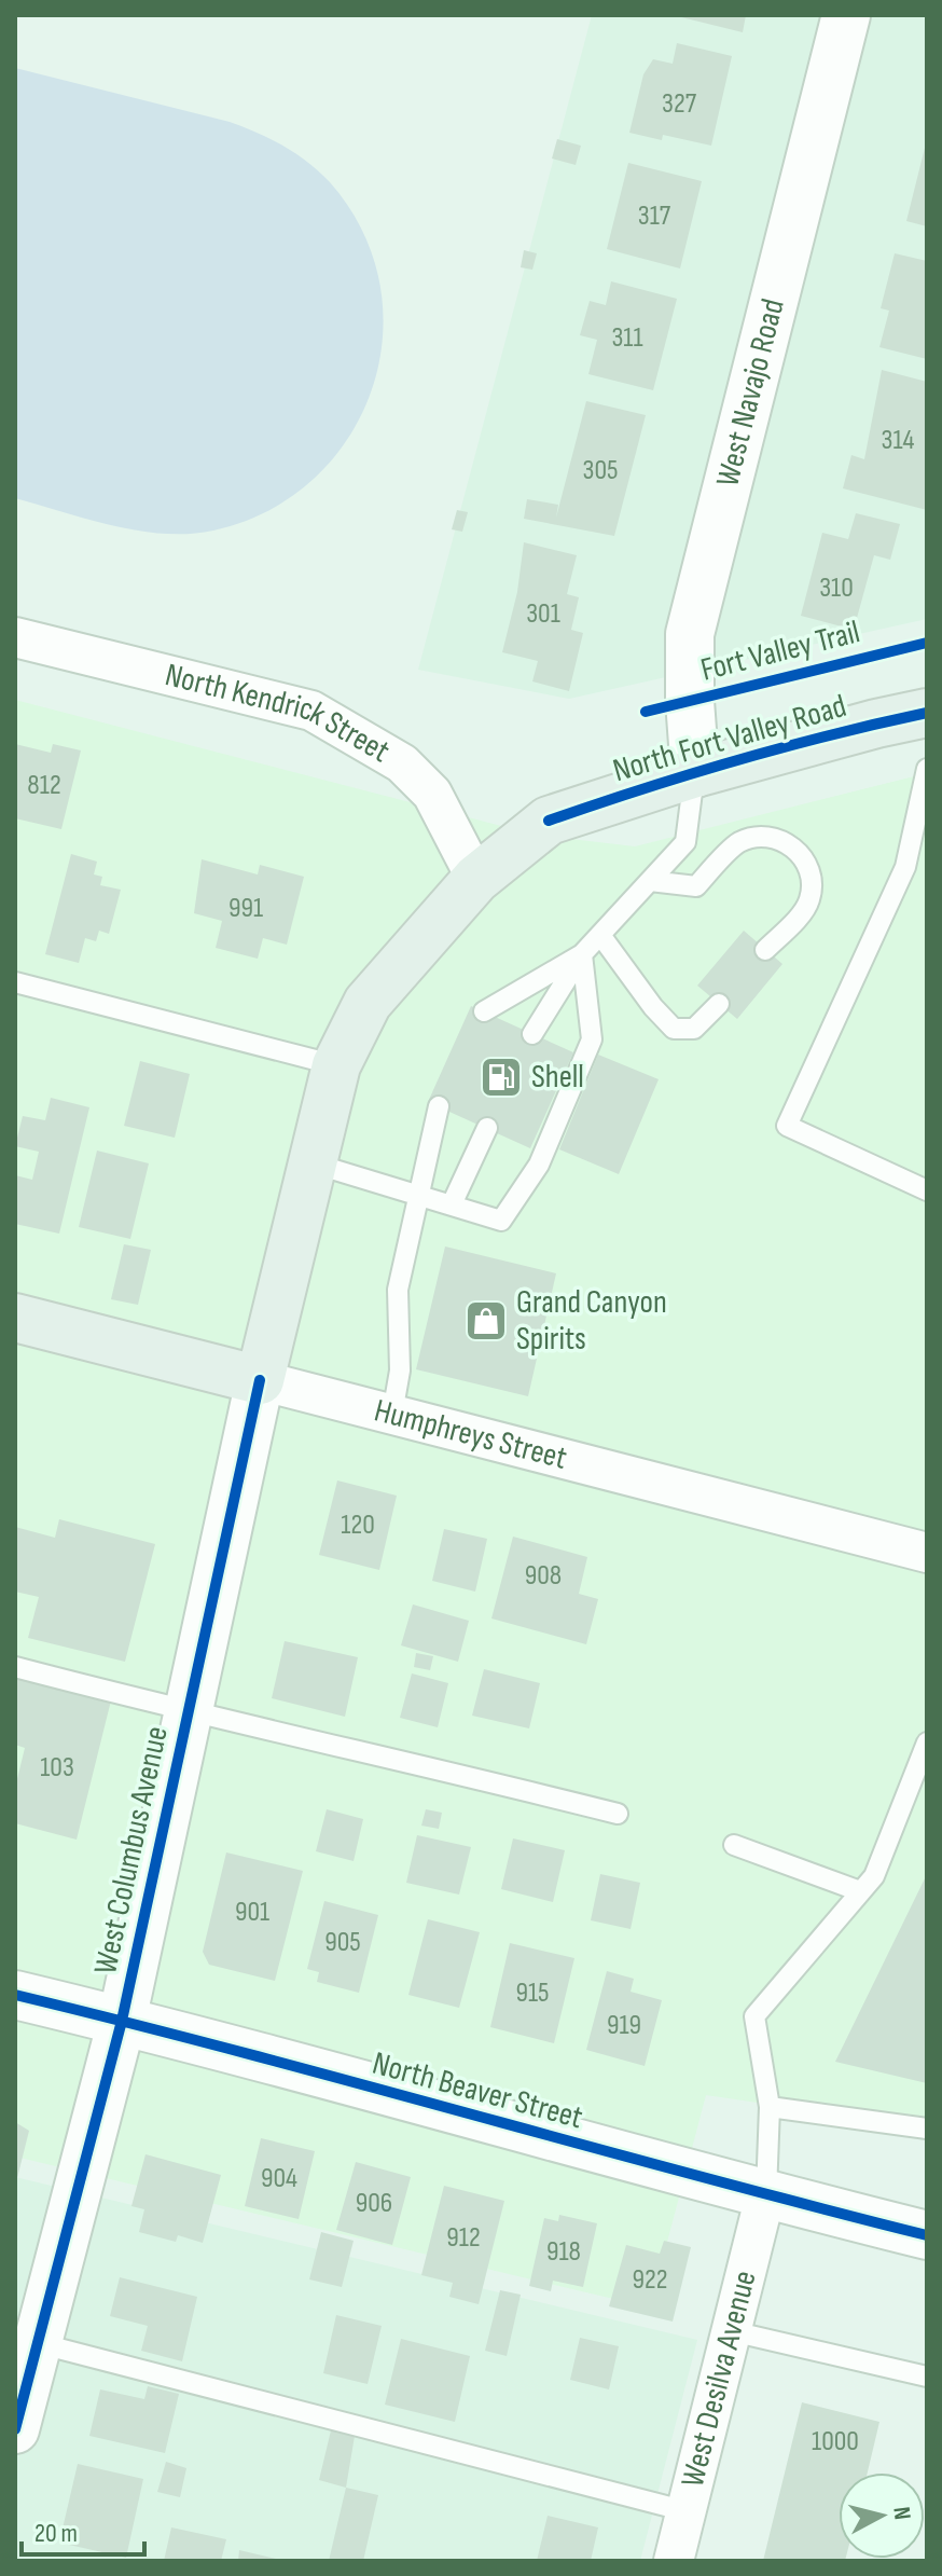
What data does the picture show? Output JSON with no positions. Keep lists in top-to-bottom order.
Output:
{
  "streets": {
    "main road": ["North Fort Valley Road", "Humphreys Street"],
    "street": [
      "West Navajo Road",
      "North Kendrick Street",
      "West Columbus Avenue",
      "North Beaver Street",
      "West Desilva Avenue"
    ],
    "cycle path": ["Fort Valley Trail"]
  },
  "crossings": [
    ["West Navajo Road", "North Fort Valley Road"],
    ["North Kendrick Street", "North Fort Valley Road"],
    ["North Fort Valley Road", "Humphreys Street"],
    ["North Fort Valley Road", "West Columbus Avenue"],
    ["Humphreys Street", "West Columbus Avenue"],
    ["West Columbus Avenue", "North Beaver Street"],
    ["North Beaver Street", "West Desilva Avenue"]
  ],
  "places": {
    "fuel station": ["Shell"],
    "shop": ["Grand Canyon Spirits"]
  },
  "house_numbers": [
    "327",
    "317",
    "311",
    "314",
    "305",
    "310",
    "301",
    "812",
    "991",
    "120",
    "908",
    "103",
    "901",
    "905",
    "915",
    "919",
    "904",
    "906",
    "912",
    "918",
    "922",
    "1000"
  ],
  "scale_bar": "20 m",
  "north": "right"
}
